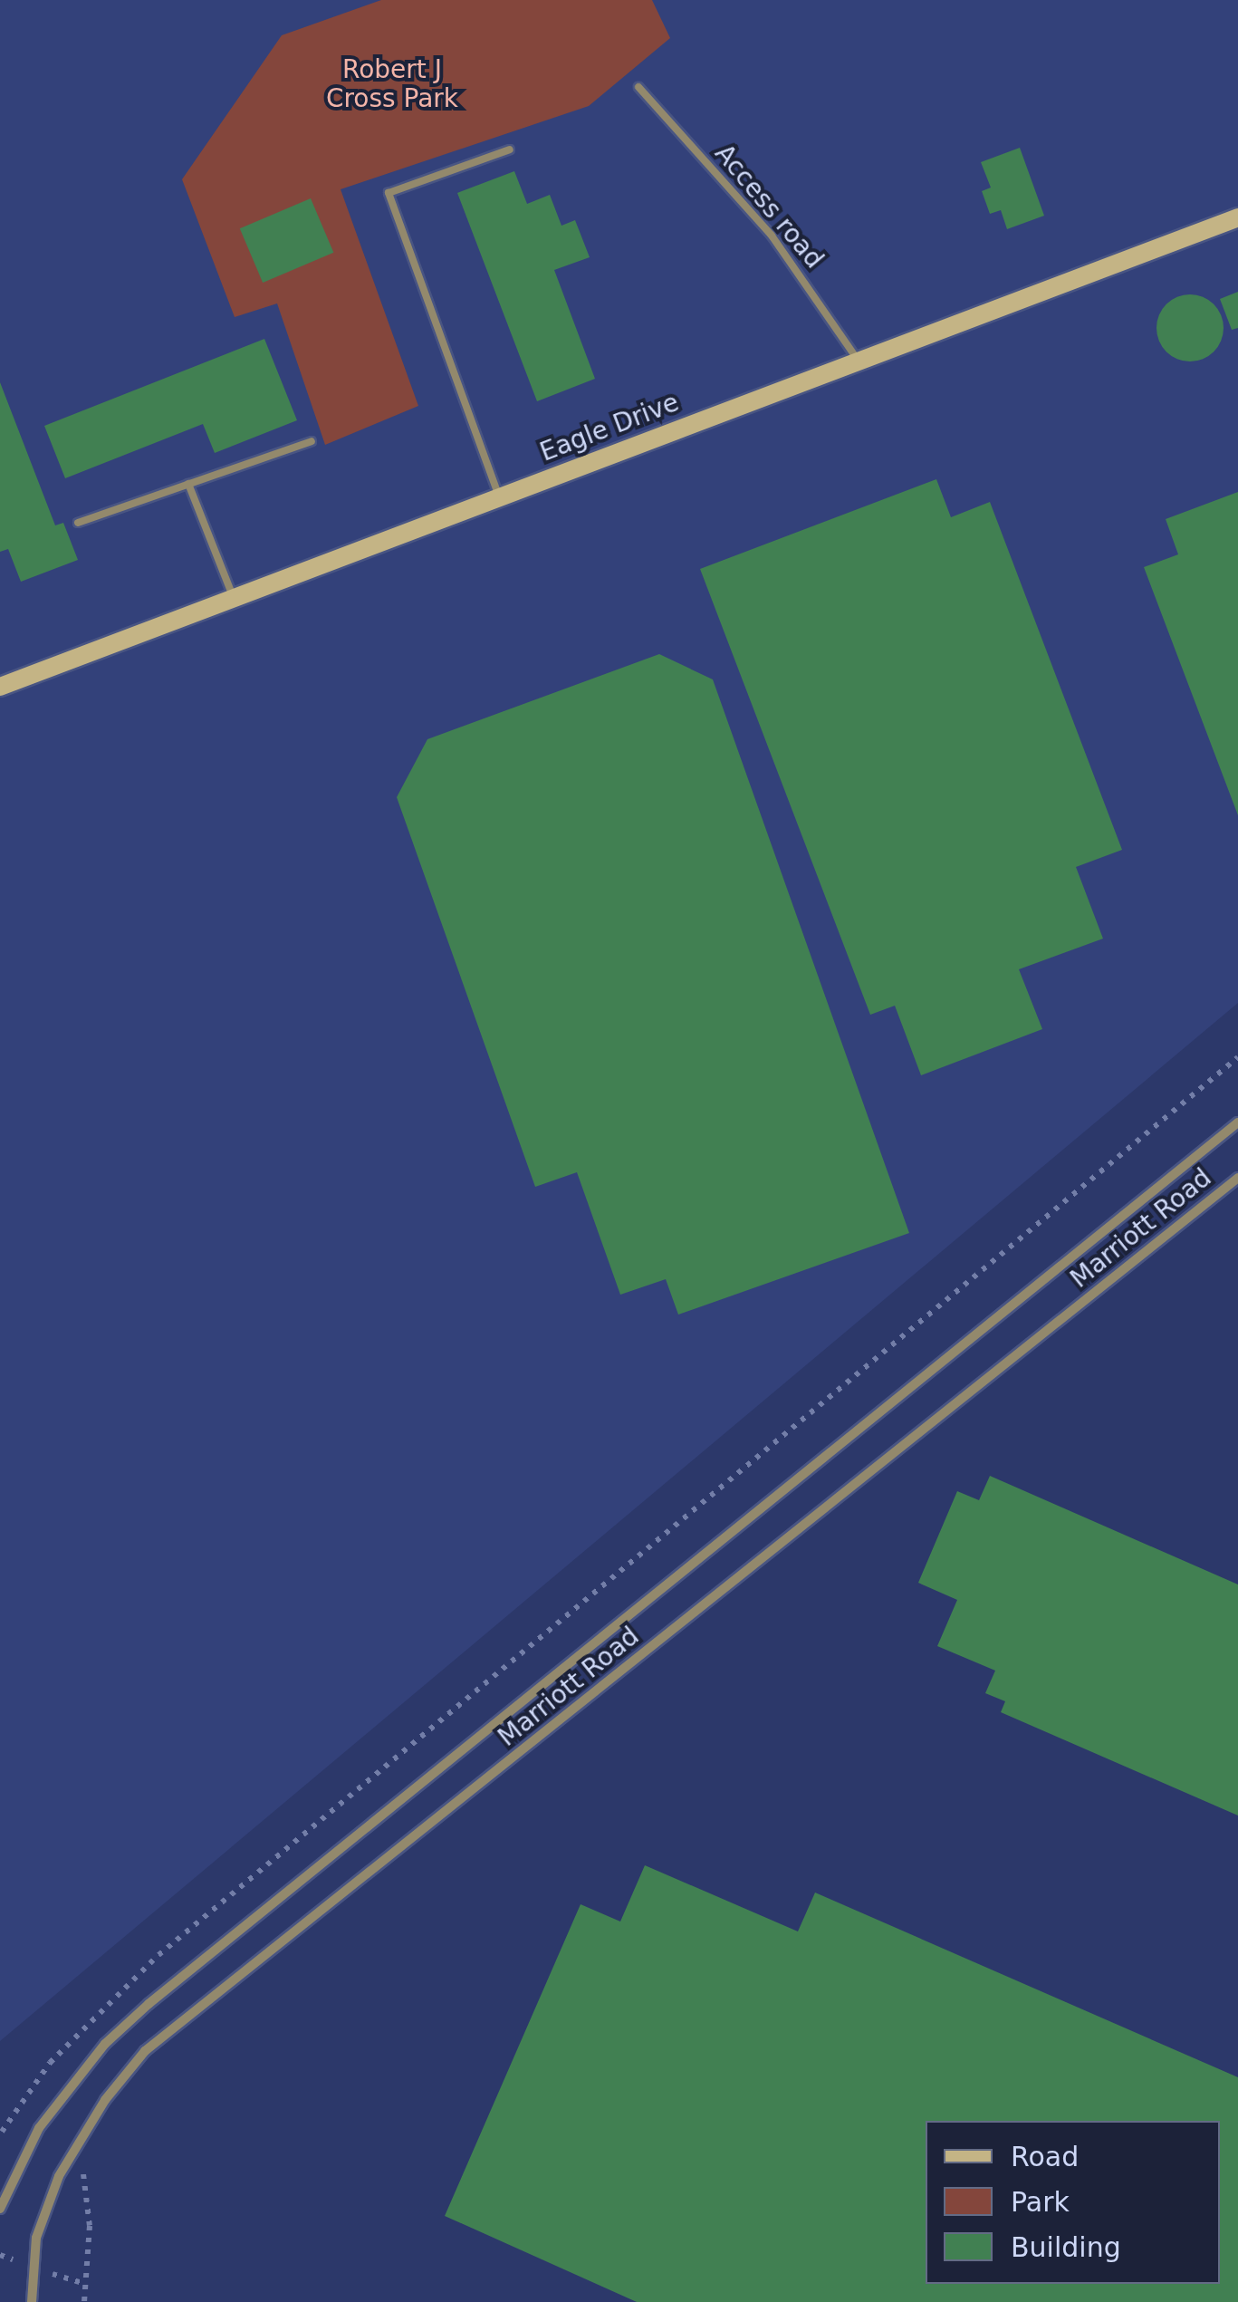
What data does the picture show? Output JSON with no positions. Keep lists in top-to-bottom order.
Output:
{
  "streets": {
    "street": ["Eagle Drive", "Marriott Road"],
    "lane": ["Access road"]
  },
  "crossings": [
    ["Access road", "Eagle Drive"]
  ],
  "parks": ["Robert J Cross Park"],
  "legend": ["Road", "Park", "Building"]
}
